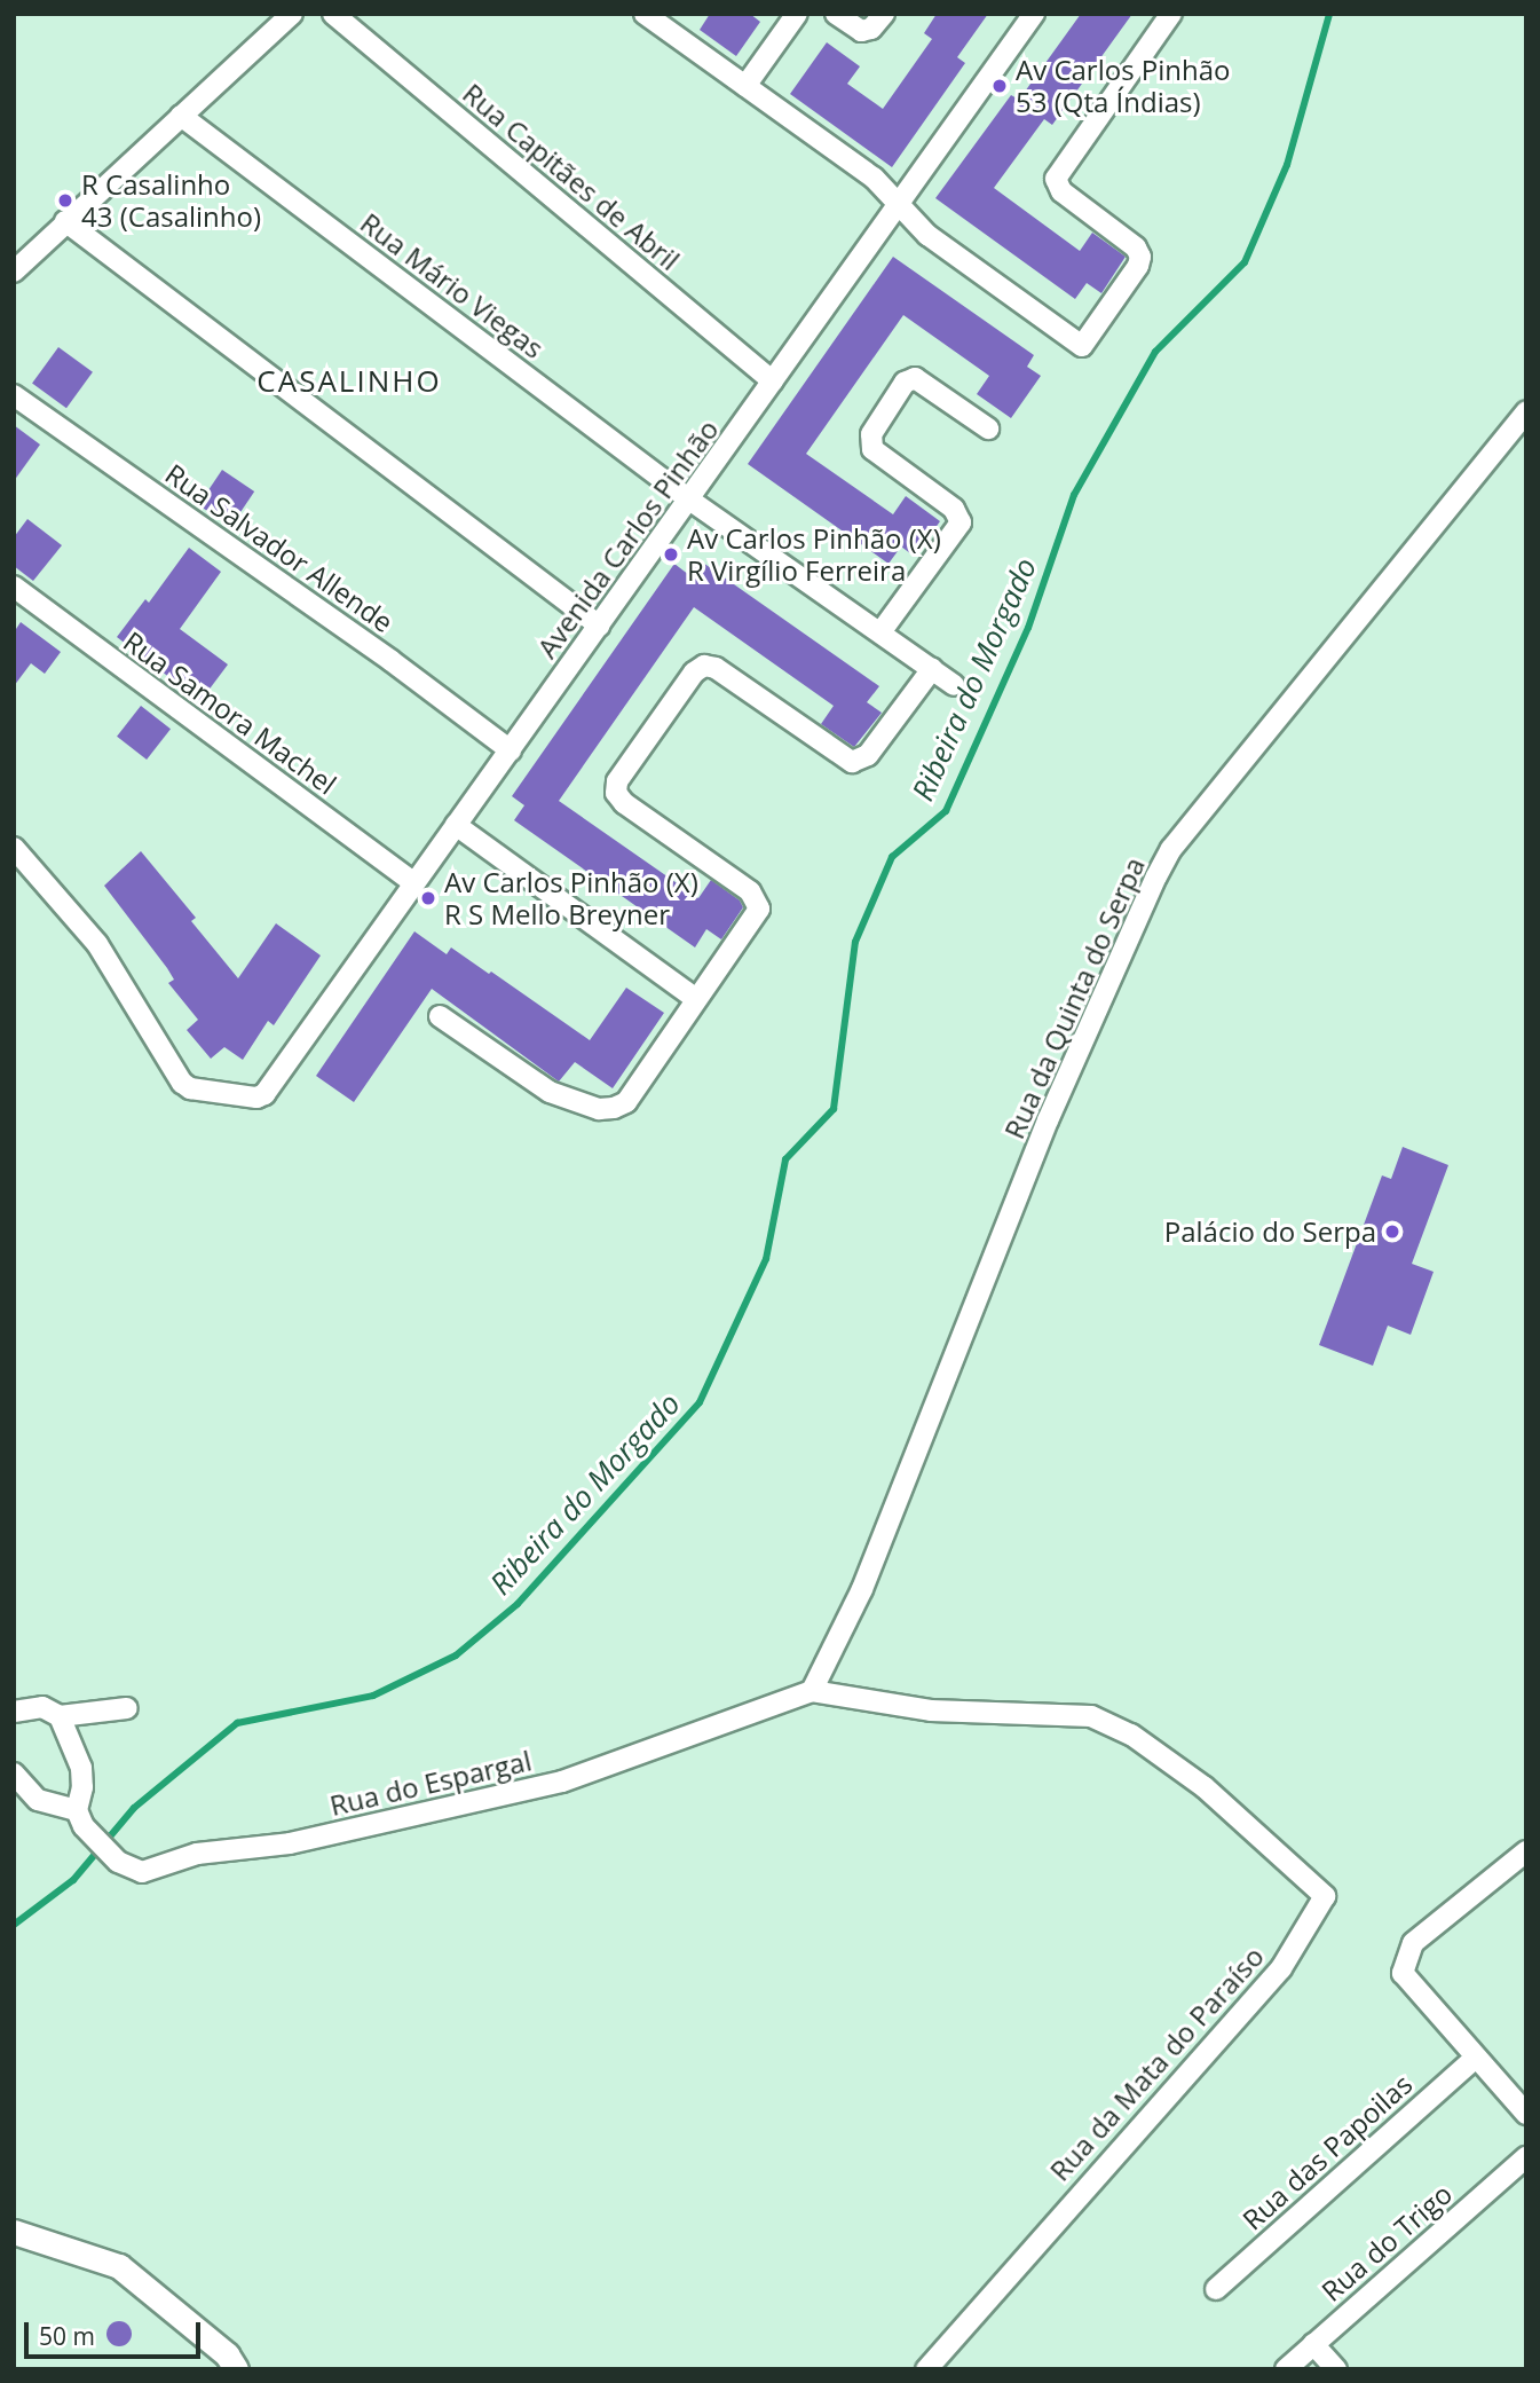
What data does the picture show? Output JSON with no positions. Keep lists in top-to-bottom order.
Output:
{
  "streets": {
    "street": [
      "Rua Capitães de Abril",
      "Rua Mário Viegas",
      "Avenida Carlos Pinhão",
      "Rua Salvador Allende",
      "Rua Samora Machel",
      "Rua da Quinta do Serpa",
      "Rua do Espargal",
      "Rua da Mata do Paraíso",
      "Rua das Papoilas",
      "Rua do Trigo"
    ]
  },
  "crossings": [
    ["Rua Capitães de Abril", "Avenida Carlos Pinhão"],
    ["Rua Mário Viegas", "Avenida Carlos Pinhão"],
    ["Avenida Carlos Pinhão", "Rua Salvador Allende"],
    ["Avenida Carlos Pinhão", "Rua Samora Machel"],
    ["Rua da Quinta do Serpa", "Rua do Espargal"],
    ["Rua da Quinta do Serpa", "Rua da Mata do Paraíso"],
    ["Rua do Espargal", "Rua da Mata do Paraíso"]
  ],
  "districts": ["CASALINHO"],
  "water": ["Ribeira do Morgado"],
  "places": [
    "Av Carlos Pinhão 53 (Qta Índias)",
    "R Casalinho 43 (Casalinho)",
    "Av Carlos Pinhão (X) R Virgílio Ferreira",
    "Av Carlos Pinhão (X) R S Mello Breyner",
    "Palácio do Serpa"
  ],
  "scale_bar": "50 m"
}
